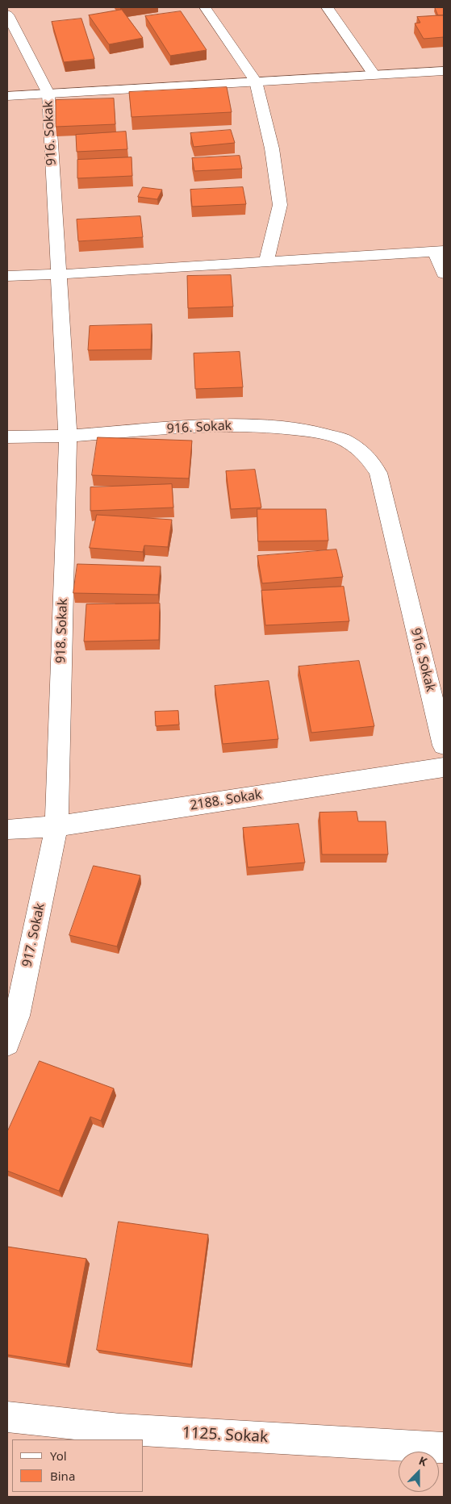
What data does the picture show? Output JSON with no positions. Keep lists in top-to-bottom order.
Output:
{
  "streets": {
    "street": [
      "916. Sokak",
      "918. Sokak",
      "2188. Sokak",
      "917. Sokak",
      "1125. Sokak"
    ]
  },
  "crossings": [
    ["916. Sokak", "918. Sokak"],
    ["918. Sokak", "2188. Sokak"],
    ["918. Sokak", "917. Sokak"],
    ["2188. Sokak", "917. Sokak"]
  ],
  "legend": ["Yol", "Bina"],
  "north": "top"
}
